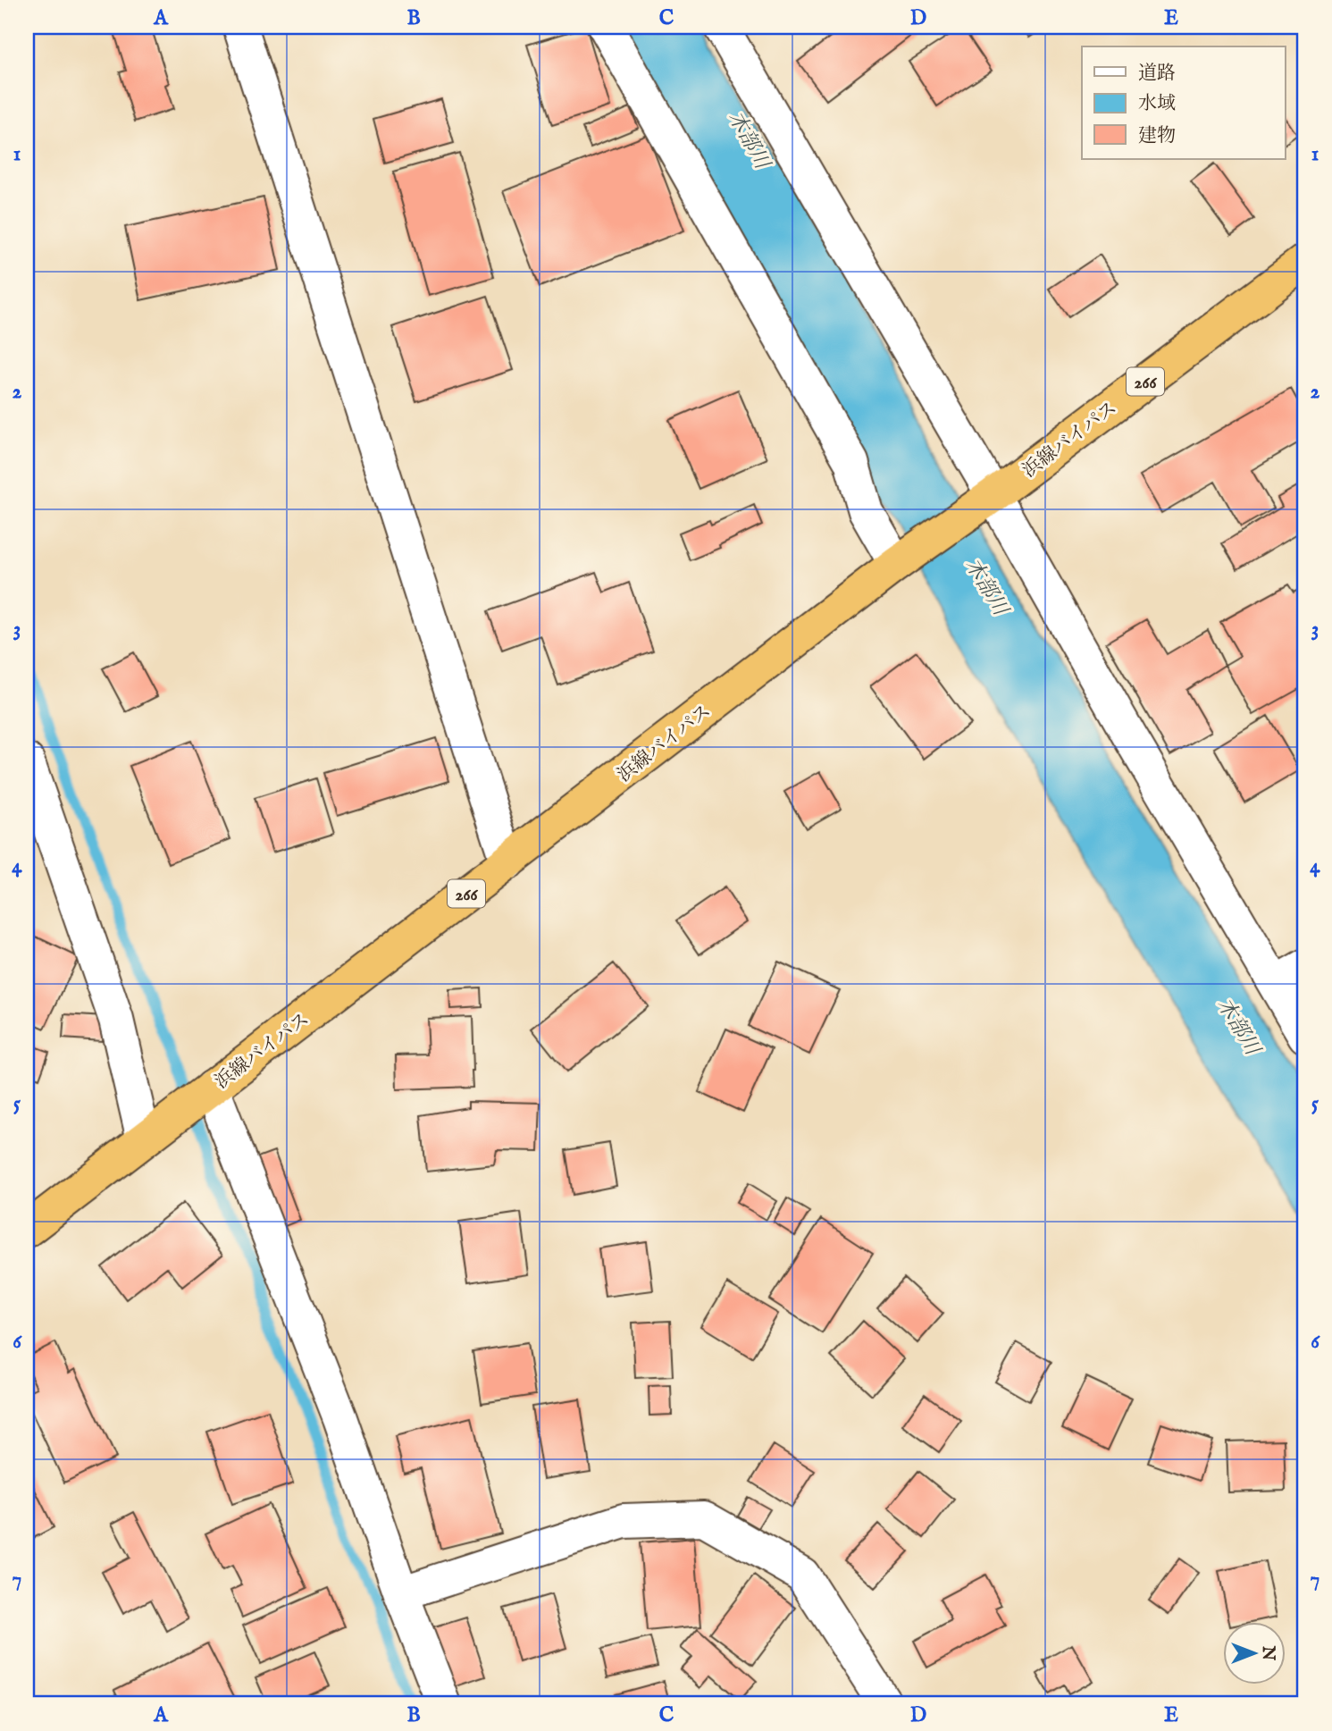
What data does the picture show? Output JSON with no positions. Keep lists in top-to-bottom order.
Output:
{
  "streets": {
    "highway": ["266", "浜線バイパス"]
  },
  "water": ["木部川"],
  "legend": ["道路", "水域", "建物"],
  "north": "right",
  "grid": {
    "columns": [
      "A",
      "B",
      "C",
      "D",
      "E"
    ],
    "rows": [
      "1",
      "2",
      "3",
      "4",
      "5",
      "6",
      "7"
    ]
  }
}
